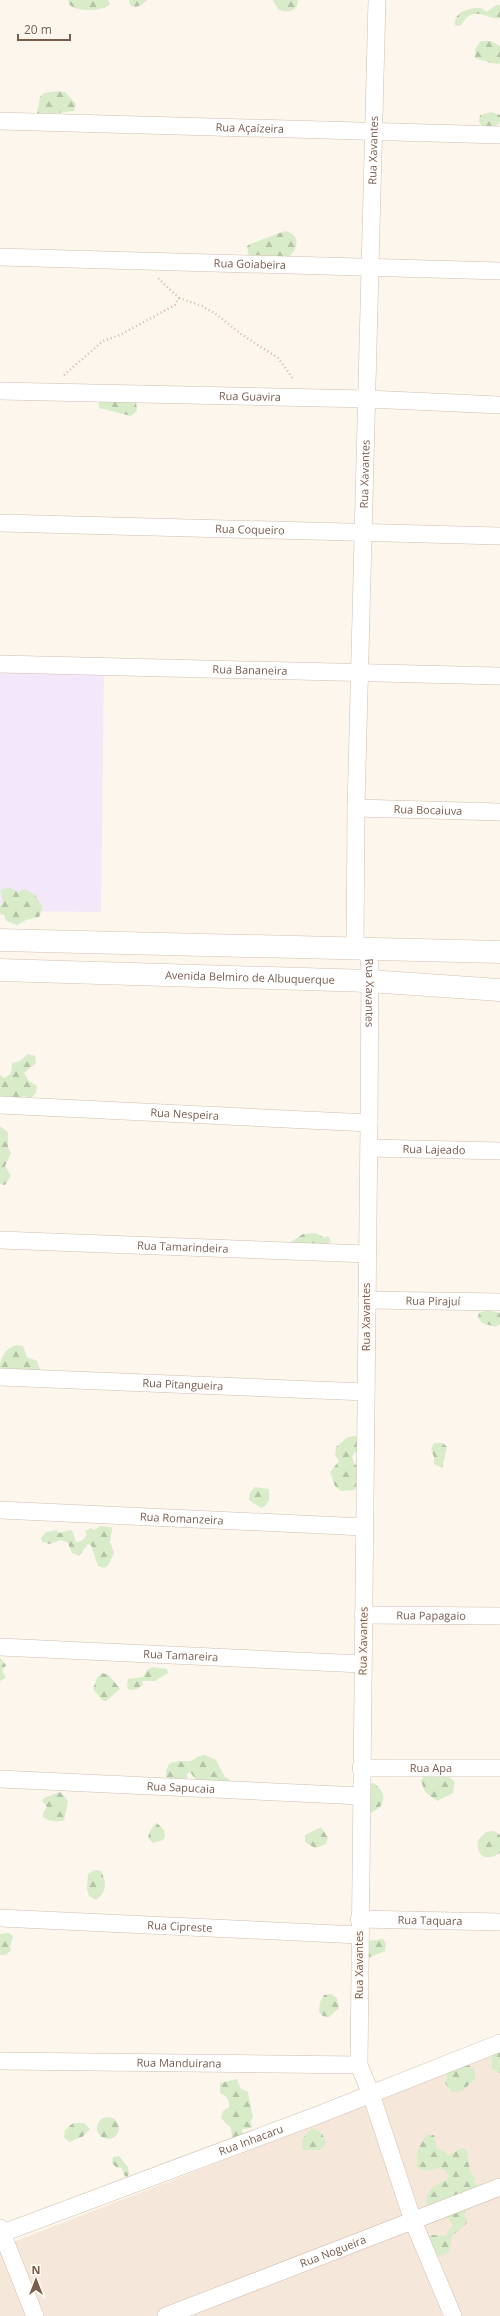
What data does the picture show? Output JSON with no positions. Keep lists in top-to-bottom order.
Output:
{
  "streets": {
    "main road": ["Avenida Belmiro de Albuquerque"],
    "street": [
      "Rua Açaízeira",
      "Rua Xavantes",
      "Rua Goiabeira",
      "Rua Guavira",
      "Rua Coqueiro",
      "Rua Bananeira",
      "Rua Bocaiuva",
      "Rua Nespeira",
      "Rua Lajeado",
      "Rua Tamarindeira",
      "Rua Pirajuí",
      "Rua Pitangueira",
      "Rua Romanzeira",
      "Rua Papagaio",
      "Rua Tamareira",
      "Rua Apa",
      "Rua Sapucaia",
      "Rua Taquara",
      "Rua Cipreste",
      "Rua Manduirana",
      "Rua Inhacaru",
      "Rua Nogueira"
    ]
  },
  "crossings": [
    ["Rua Açaízeira", "Rua Xavantes"],
    ["Rua Xavantes", "Rua Goiabeira"],
    ["Rua Xavantes", "Rua Guavira"],
    ["Rua Xavantes", "Rua Coqueiro"],
    ["Rua Xavantes", "Rua Bananeira"],
    ["Rua Xavantes", "Rua Bocaiuva"],
    ["Rua Xavantes", "Avenida Belmiro de Albuquerque"],
    ["Rua Xavantes", "Rua Nespeira"],
    ["Rua Xavantes", "Rua Lajeado"],
    ["Rua Xavantes", "Rua Tamarindeira"],
    ["Rua Xavantes", "Rua Pirajuí"],
    ["Rua Xavantes", "Rua Pitangueira"],
    ["Rua Xavantes", "Rua Romanzeira"],
    ["Rua Xavantes", "Rua Papagaio"],
    ["Rua Xavantes", "Rua Tamareira"],
    ["Rua Xavantes", "Rua Apa"],
    ["Rua Xavantes", "Rua Sapucaia"],
    ["Rua Xavantes", "Rua Taquara"],
    ["Rua Xavantes", "Rua Cipreste"],
    ["Rua Xavantes", "Rua Manduirana"],
    ["Rua Xavantes", "Rua Inhacaru"],
    ["Rua Xavantes", "Rua Nogueira"],
    ["Rua Taquara", "Rua Cipreste"]
  ],
  "scale_bar": "20 m",
  "north": "top"
}
